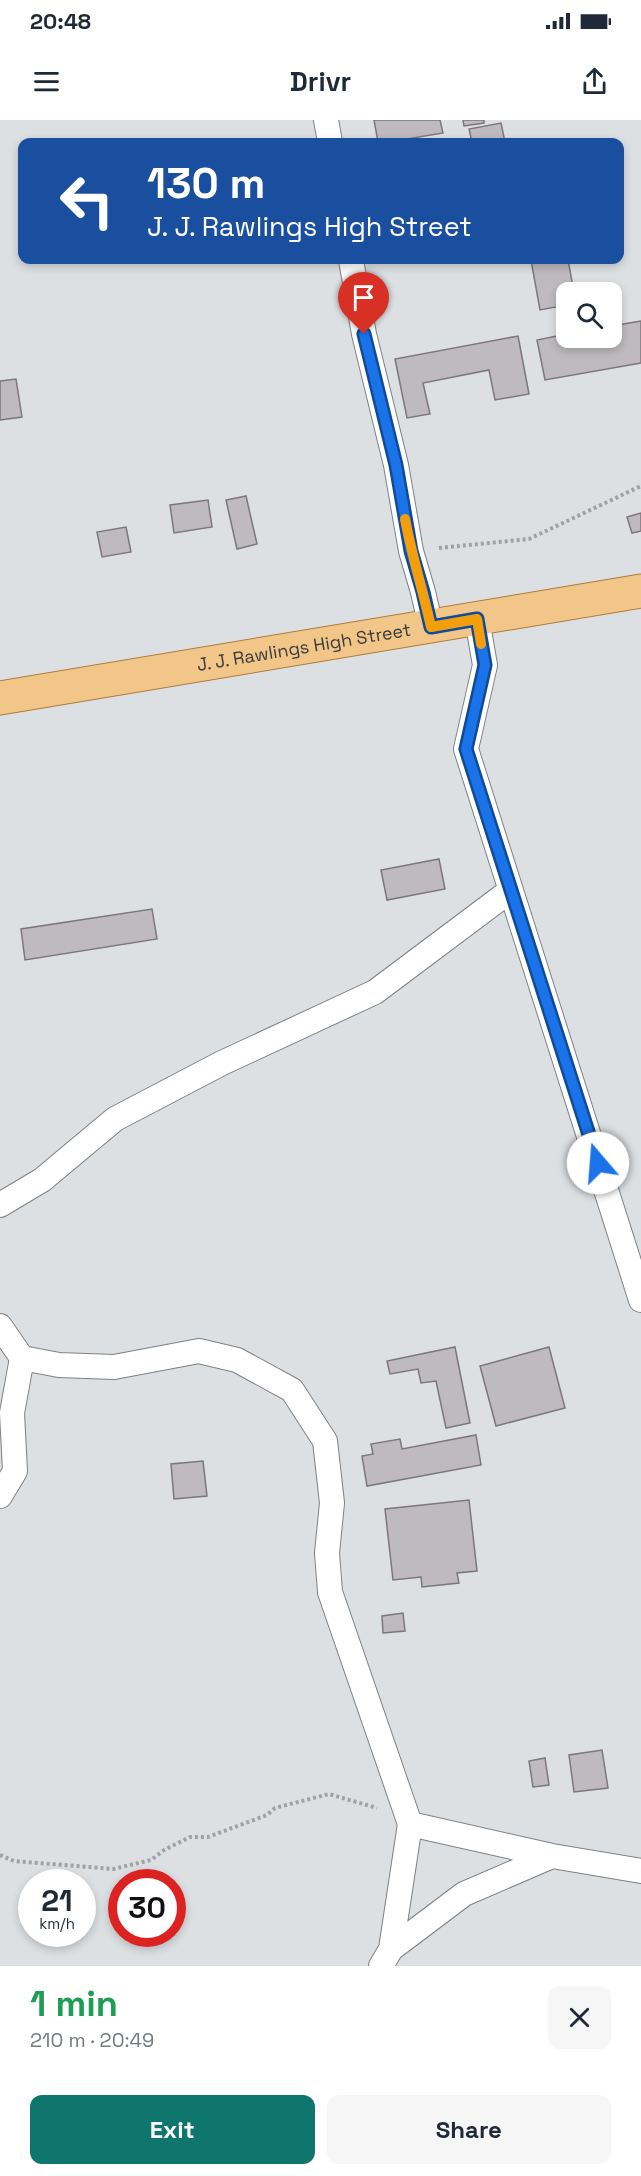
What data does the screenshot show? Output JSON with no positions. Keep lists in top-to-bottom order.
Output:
{
  "streets": {
    "main road": ["J. J. Rawlings High Street"]
  },
  "page": {
    "status": "20:48",
    "header": "Drivr",
    "turn": ["130 m", "J. J. Rawlings High Street"],
    "speed": "21 km/h",
    "limit": "30",
    "heading": ["1 min", "210 m · 20:49"],
    "buttons": ["Exit", "Share"]
  }
}
